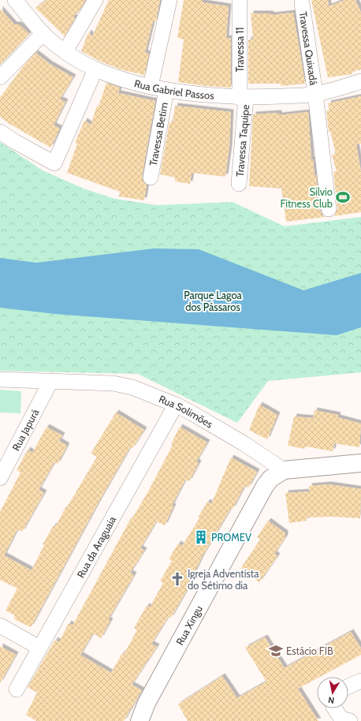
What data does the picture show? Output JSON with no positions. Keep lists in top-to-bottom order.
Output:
{
  "streets": {
    "street": [
      "Travessa Quixadá",
      "Travessa 11",
      "Rua Gabriel Passos",
      "Travessa Betim",
      "Travessa Taquipe",
      "Rua Solimões",
      "Rua Japurá",
      "Rua da Araguaia",
      "Rua Xingu"
    ]
  },
  "crossings": [
    ["Travessa Quixadá", "Rua Gabriel Passos"],
    ["Travessa 11", "Rua Gabriel Passos"],
    ["Travessa 11", "Travessa Taquipe"],
    ["Rua Gabriel Passos", "Travessa Betim"],
    ["Rua Gabriel Passos", "Travessa Taquipe"],
    ["Rua Solimões", "Rua Japurá"],
    ["Rua Solimões", "Rua da Araguaia"],
    ["Rua Solimões", "Rua Xingu"]
  ],
  "parks": ["Parque Lagoa dos Pássaros"],
  "places": {
    "sports": ["Silvio Fitness Club"],
    "building": ["PROMEV"],
    "church": ["Igreja Adventista do Sétimo dia"],
    "school or university": ["Estácio FIB"]
  },
  "north": "bottom"
}
